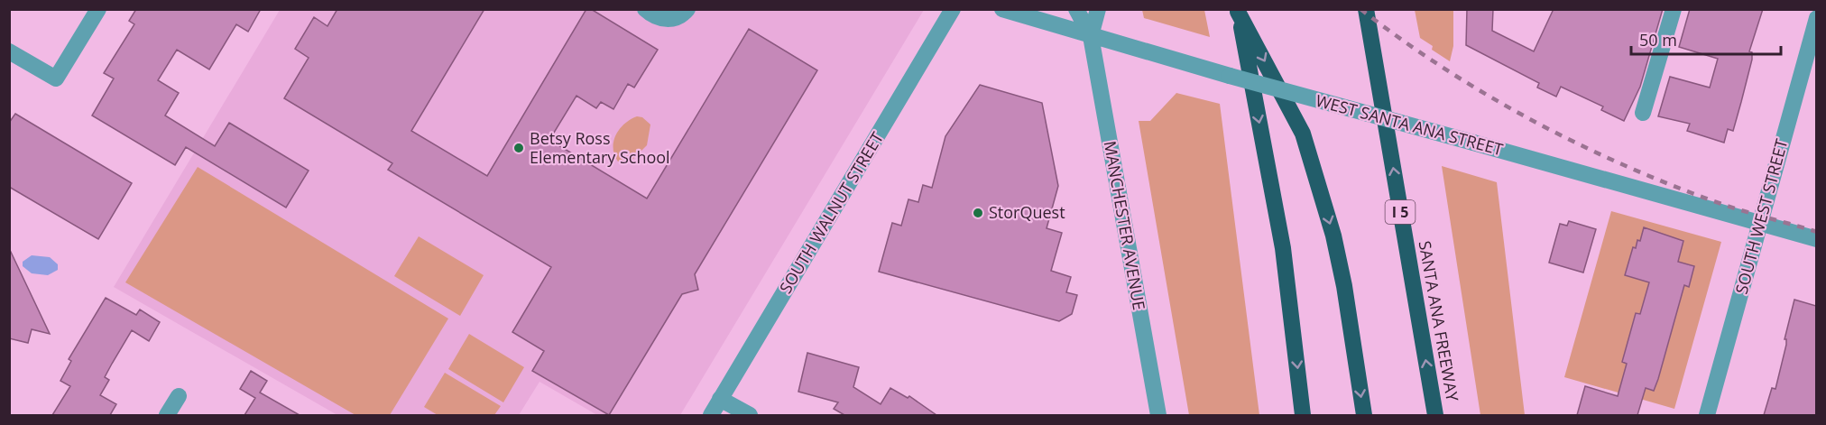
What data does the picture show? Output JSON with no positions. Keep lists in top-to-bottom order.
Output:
{
  "streets": {
    "highway": ["I 5", "SANTA ANA FREEWAY"],
    "street": [
      "WEST SANTA ANA STREET",
      "SOUTH WALNUT STREET",
      "SOUTH WEST STREET",
      "MANCHESTER AVENUE"
    ]
  },
  "crossings": [
    ["WEST SANTA ANA STREET", "SOUTH WEST STREET"],
    ["WEST SANTA ANA STREET", "MANCHESTER AVENUE"]
  ],
  "places": ["Betsy Ross Elementary School", "StorQuest"],
  "scale_bar": "50 m"
}
